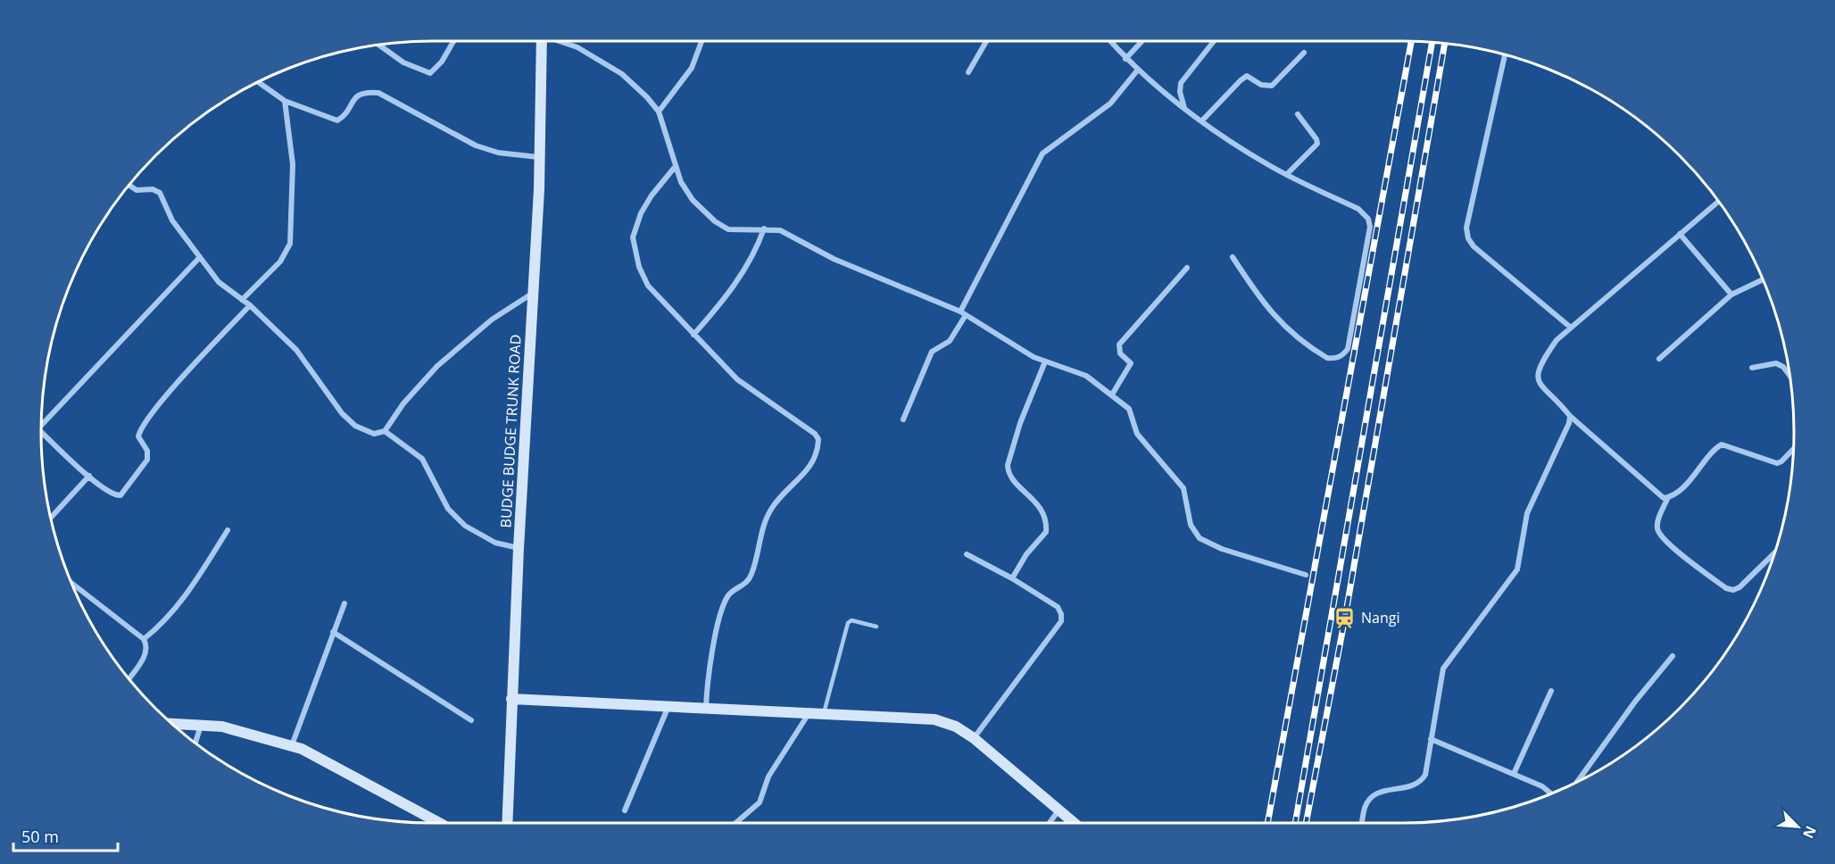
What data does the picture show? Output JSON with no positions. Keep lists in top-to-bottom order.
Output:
{
  "streets": {
    "street": ["BUDGE BUDGE TRUNK ROAD"]
  },
  "places": {
    "station": ["Nangi"]
  },
  "scale_bar": "50 m",
  "north": "bottom right"
}
